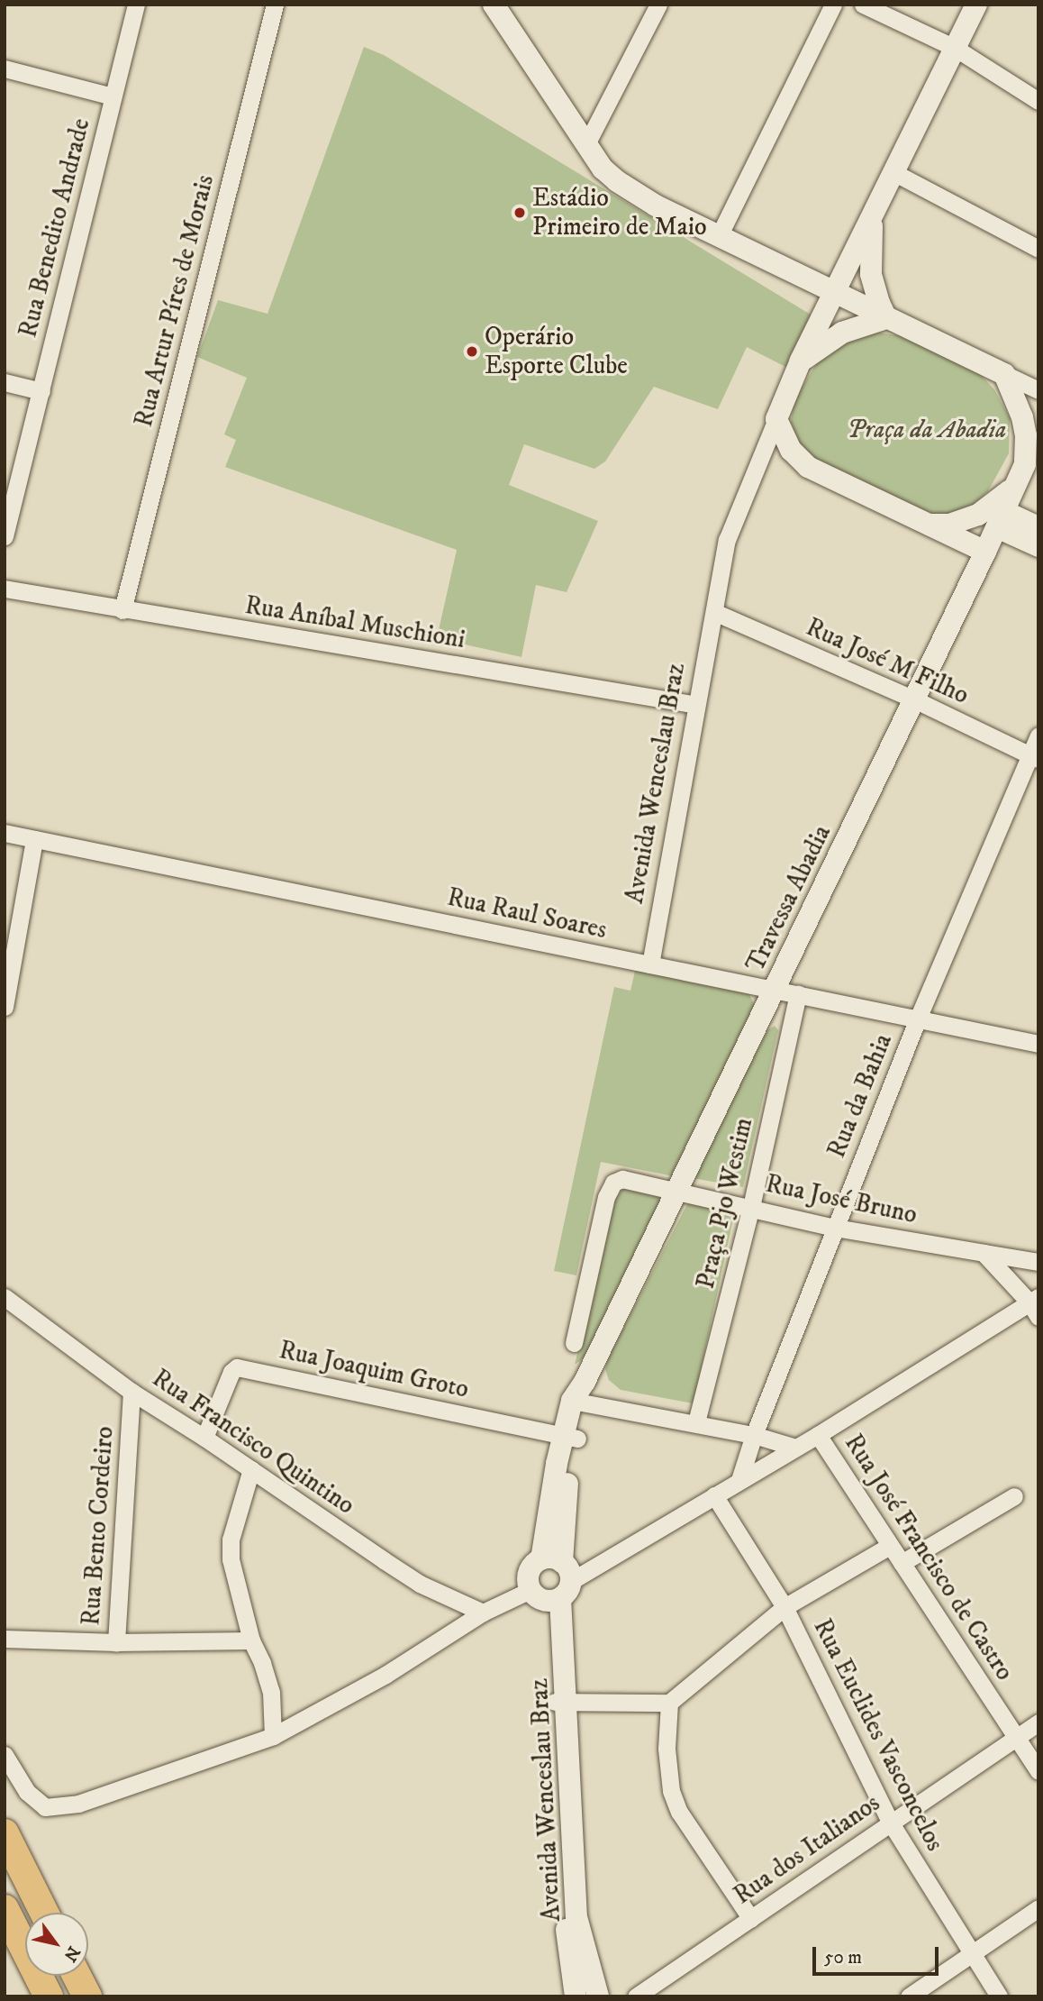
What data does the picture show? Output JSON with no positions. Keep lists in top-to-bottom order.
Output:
{
  "streets": {
    "street": [
      "Rua Benedito Andrade",
      "Rua Artur Píres de Morais",
      "Rua Aníbal Muschioni",
      "Rua José M Filho",
      "Avenida Wenceslau Braz",
      "Travessa Abadia",
      "Rua Raul Soares",
      "Rua da Bahia",
      "Rua José Bruno",
      "Praça Pjo Westim",
      "Rua Joaquim Groto",
      "Rua Francisco Quintino",
      "Rua Bento Cordeiro",
      "Rua José Francisco de Castro",
      "Rua Euclides Vasconcelos",
      "Rua dos Italianos"
    ]
  },
  "crossings": [
    ["Rua Artur Píres de Morais", "Rua Aníbal Muschioni"],
    ["Rua Aníbal Muschioni", "Avenida Wenceslau Braz"],
    ["Rua José M Filho", "Avenida Wenceslau Braz"],
    ["Rua José M Filho", "Travessa Abadia"],
    ["Rua José M Filho", "Rua da Bahia"],
    ["Avenida Wenceslau Braz", "Travessa Abadia"],
    ["Avenida Wenceslau Braz", "Rua Raul Soares"],
    ["Avenida Wenceslau Braz", "Rua Joaquim Groto"],
    ["Travessa Abadia", "Rua Raul Soares"],
    ["Travessa Abadia", "Rua José Bruno"],
    ["Travessa Abadia", "Rua Joaquim Groto"],
    ["Rua Raul Soares", "Rua da Bahia"],
    ["Rua Raul Soares", "Praça Pjo Westim"],
    ["Rua da Bahia", "Rua José Bruno"],
    ["Rua José Bruno", "Praça Pjo Westim"],
    ["Rua Joaquim Groto", "Rua Francisco Quintino"],
    ["Rua Francisco Quintino", "Rua Bento Cordeiro"],
    ["Rua José Francisco de Castro", "Rua dos Italianos"],
    ["Rua Euclides Vasconcelos", "Rua dos Italianos"]
  ],
  "parks": ["Praça da Abadia"],
  "places": ["Estádio Primeiro de Maio", "Operário Esporte Clube"],
  "scale_bar": "50 m",
  "north": "bottom right"
}
